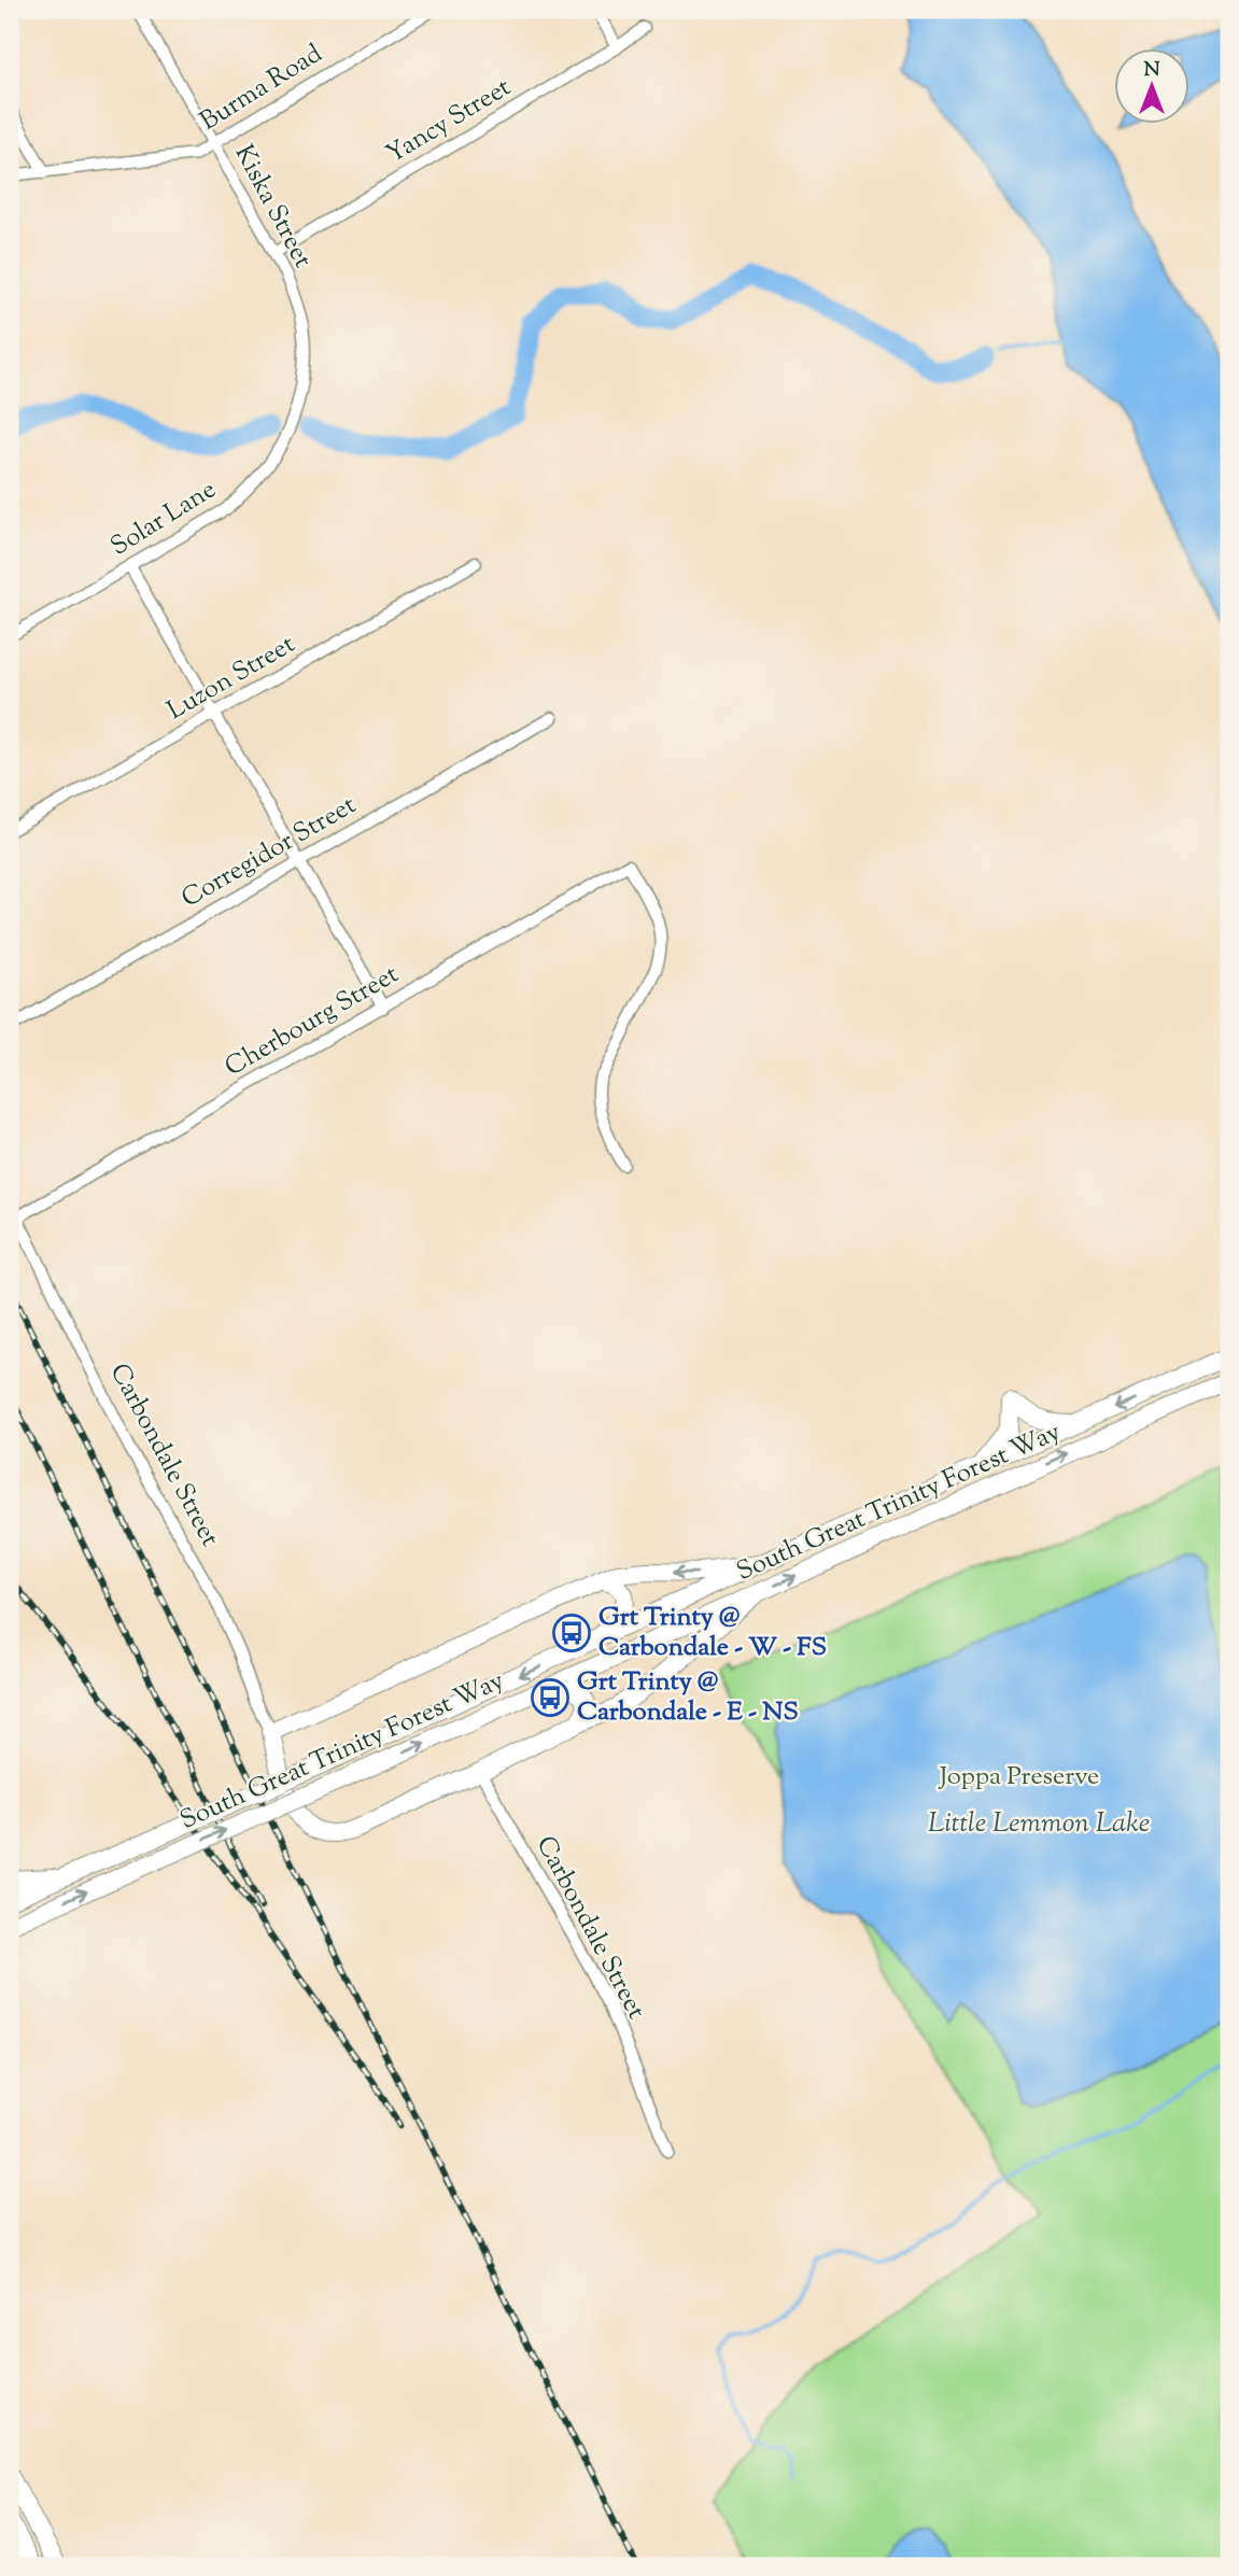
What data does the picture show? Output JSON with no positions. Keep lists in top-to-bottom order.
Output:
{
  "streets": {
    "main road": ["South Great Trinity Forest Way"],
    "street": [
      "Burma Road",
      "Yancy Street",
      "Kiska Street",
      "Solar Lane",
      "Luzon Street",
      "Corregidor Street",
      "Cherbourg Street",
      "Carbondale Street"
    ]
  },
  "crossings": [
    ["Burma Road", "Kiska Street"],
    ["Yancy Street", "Kiska Street"],
    ["Kiska Street", "Solar Lane"],
    ["Cherbourg Street", "Carbondale Street"]
  ],
  "water": ["Little Lemmon Lake"],
  "parks": ["Joppa Preserve"],
  "places": {
    "bus stop": ["Grt Trinty @ Carbondale - W - FS", "Grt Trinty @ Carbondale - E - NS"]
  },
  "north": "top"
}
